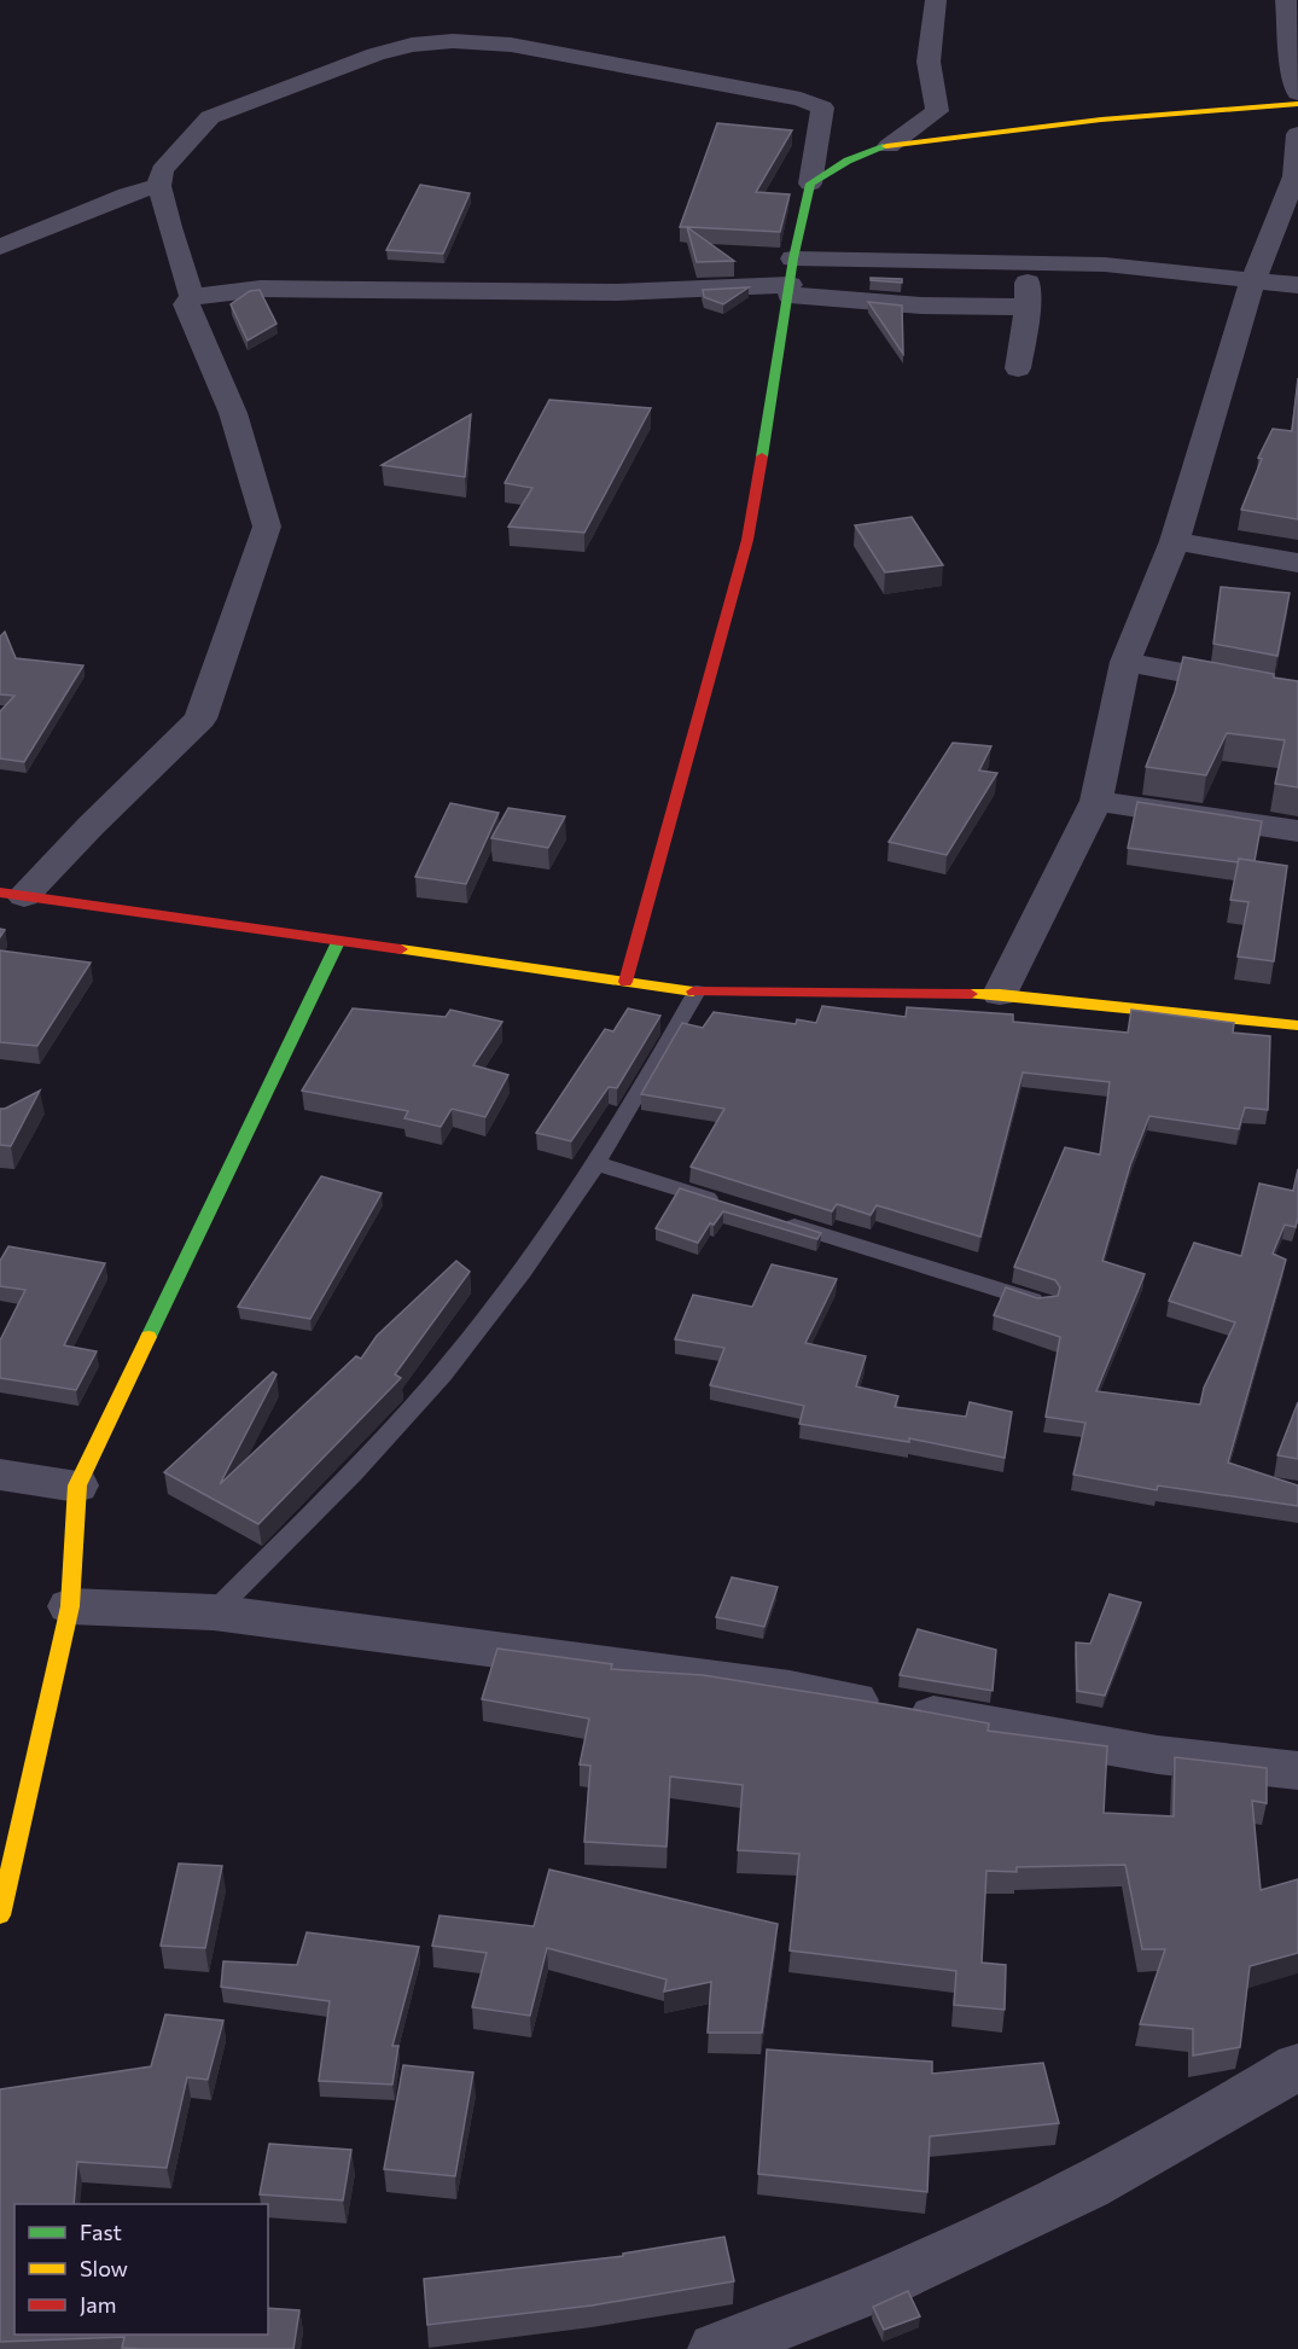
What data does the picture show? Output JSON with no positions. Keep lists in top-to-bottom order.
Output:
{
  "legend": ["Fast", "Slow", "Jam"]
}
